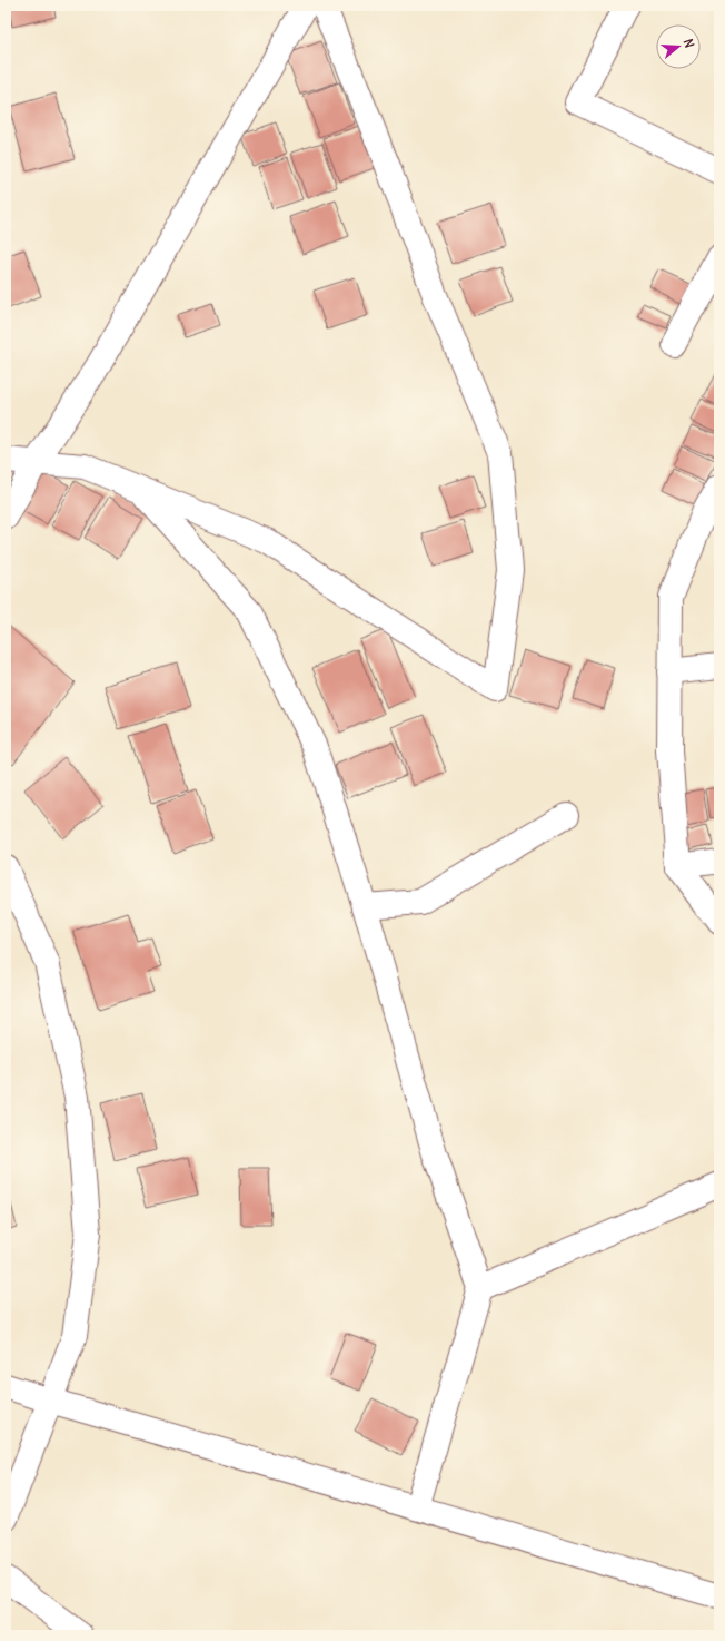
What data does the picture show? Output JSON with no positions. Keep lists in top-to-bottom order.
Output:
{
  "north": "right"
}
